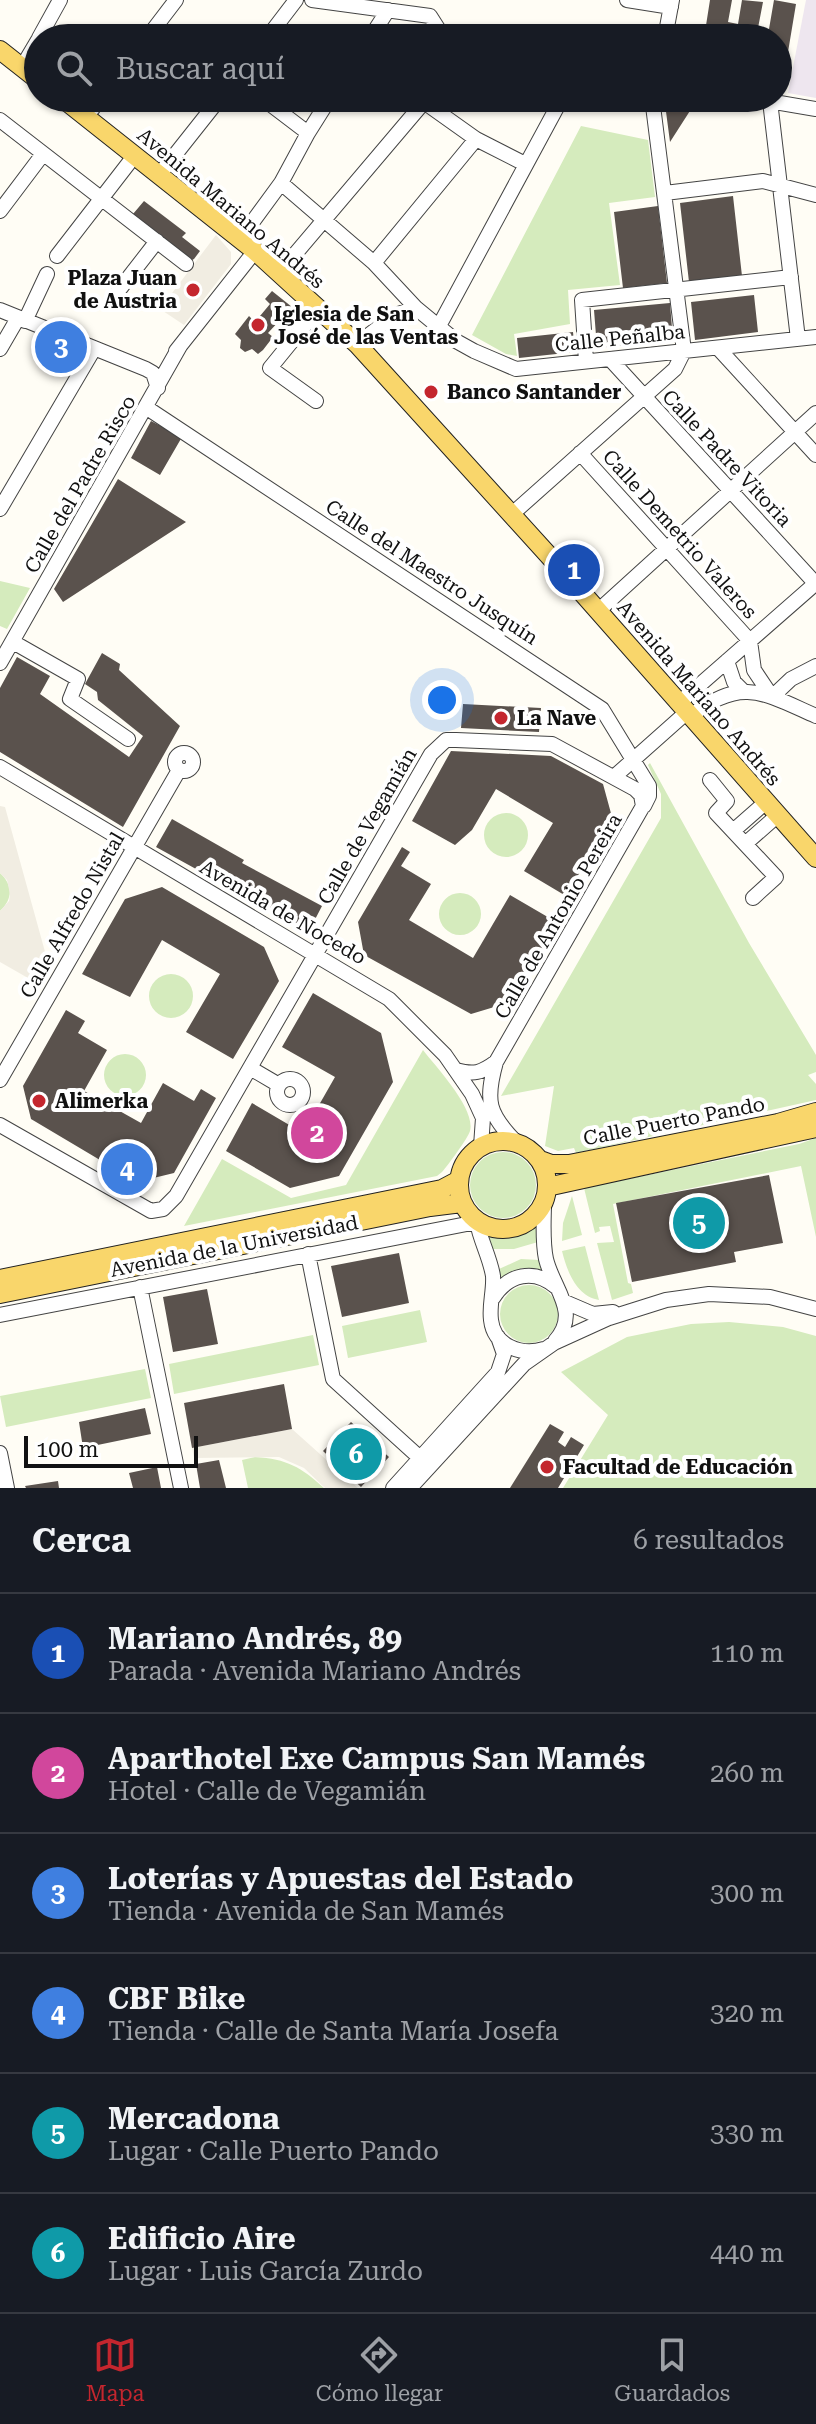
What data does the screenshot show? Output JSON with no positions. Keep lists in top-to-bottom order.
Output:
{
  "streets": {
    "main road": ["Avenida Mariano Andrés", "Calle Puerto Pando", "Avenida de la Universidad"],
    "street": [
      "Calle Peñalba",
      "Calle Padre Vitoria",
      "Calle del Padre Risco",
      "Calle Demetrio Valeros",
      "Calle del Maestro Jusquín",
      "Calle de Vegamián",
      "Avenida de Nocedo",
      "Calle Alfredo Nistal",
      "Calle de Antonio Pereira"
    ]
  },
  "crossings": [
    ["Calle Peñalba", "Calle Padre Vitoria"],
    ["Calle del Padre Risco", "Calle del Maestro Jusquín"],
    ["Calle del Maestro Jusquín", "Calle de Antonio Pereira"],
    ["Calle de Vegamián", "Avenida de Nocedo"],
    ["Calle de Vegamián", "Calle de Antonio Pereira"],
    ["Avenida de Nocedo", "Calle Alfredo Nistal"],
    ["Avenida de Nocedo", "Calle de Antonio Pereira"],
    ["Avenida de Nocedo", "Calle Puerto Pando"],
    ["Avenida de Nocedo", "Avenida de la Universidad"],
    ["Calle de Antonio Pereira", "Calle Puerto Pando"],
    ["Calle de Antonio Pereira", "Avenida de la Universidad"],
    ["Calle Puerto Pando", "Avenida de la Universidad"]
  ],
  "places": [
    "Plaza Juan de Austria",
    "Iglesia de San José de las Ventas",
    "Banco Santander",
    "La Nave",
    "Alimerka",
    "Facultad de Educación"
  ],
  "scale_bar": "100 m",
  "page": {
    "search": "Buscar aquí",
    "pins": [
      "3",
      "1",
      "2",
      "4",
      "5",
      "6"
    ],
    "scale": "100 m",
    "heading": ["Cerca", "6 resultados"],
    "list": [
      {
        "mark": "1",
        "name": "Mariano Andrés, 89",
        "note": "Parada · Avenida Mariano Andrés",
        "value": "110 m"
      },
      {
        "mark": "2",
        "name": "Aparthotel Exe Campus San Mamés",
        "note": "Hotel · Calle de Vegamián",
        "value": "260 m"
      },
      {
        "mark": "3",
        "name": "Loterías y Apuestas del Estado",
        "note": "Tienda · Avenida de San Mamés",
        "value": "300 m"
      },
      {
        "mark": "4",
        "name": "CBF Bike",
        "note": "Tienda · Calle de Santa María Josefa",
        "value": "320 m"
      },
      {
        "mark": "5",
        "name": "Mercadona",
        "note": "Lugar · Calle Puerto Pando",
        "value": "330 m"
      },
      {
        "mark": "6",
        "name": "Edificio Aire",
        "note": "Lugar · Luis García Zurdo",
        "value": "440 m"
      }
    ],
    "nav": ["Mapa", "Cómo llegar", "Guardados"]
  }
}
